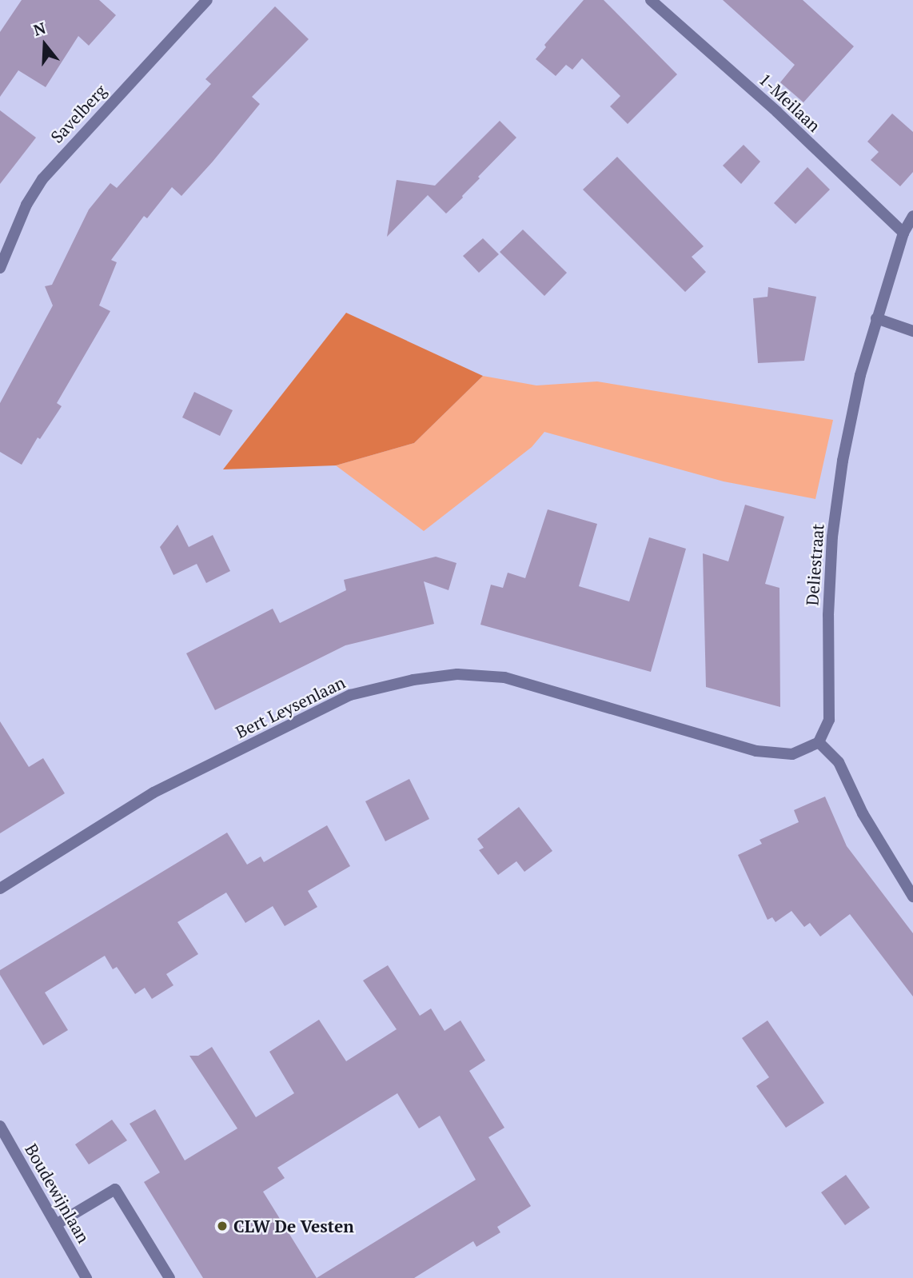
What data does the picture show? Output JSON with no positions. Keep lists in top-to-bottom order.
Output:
{
  "streets": {
    "street": [
      "1-Meilaan",
      "Savelberg",
      "Deliestraat",
      "Bert Leysenlaan",
      "Boudewijnlaan"
    ]
  },
  "crossings": [
    ["1-Meilaan", "Deliestraat"],
    ["Deliestraat", "Bert Leysenlaan"]
  ],
  "places": ["CLW De Vesten"],
  "north": "top"
}
